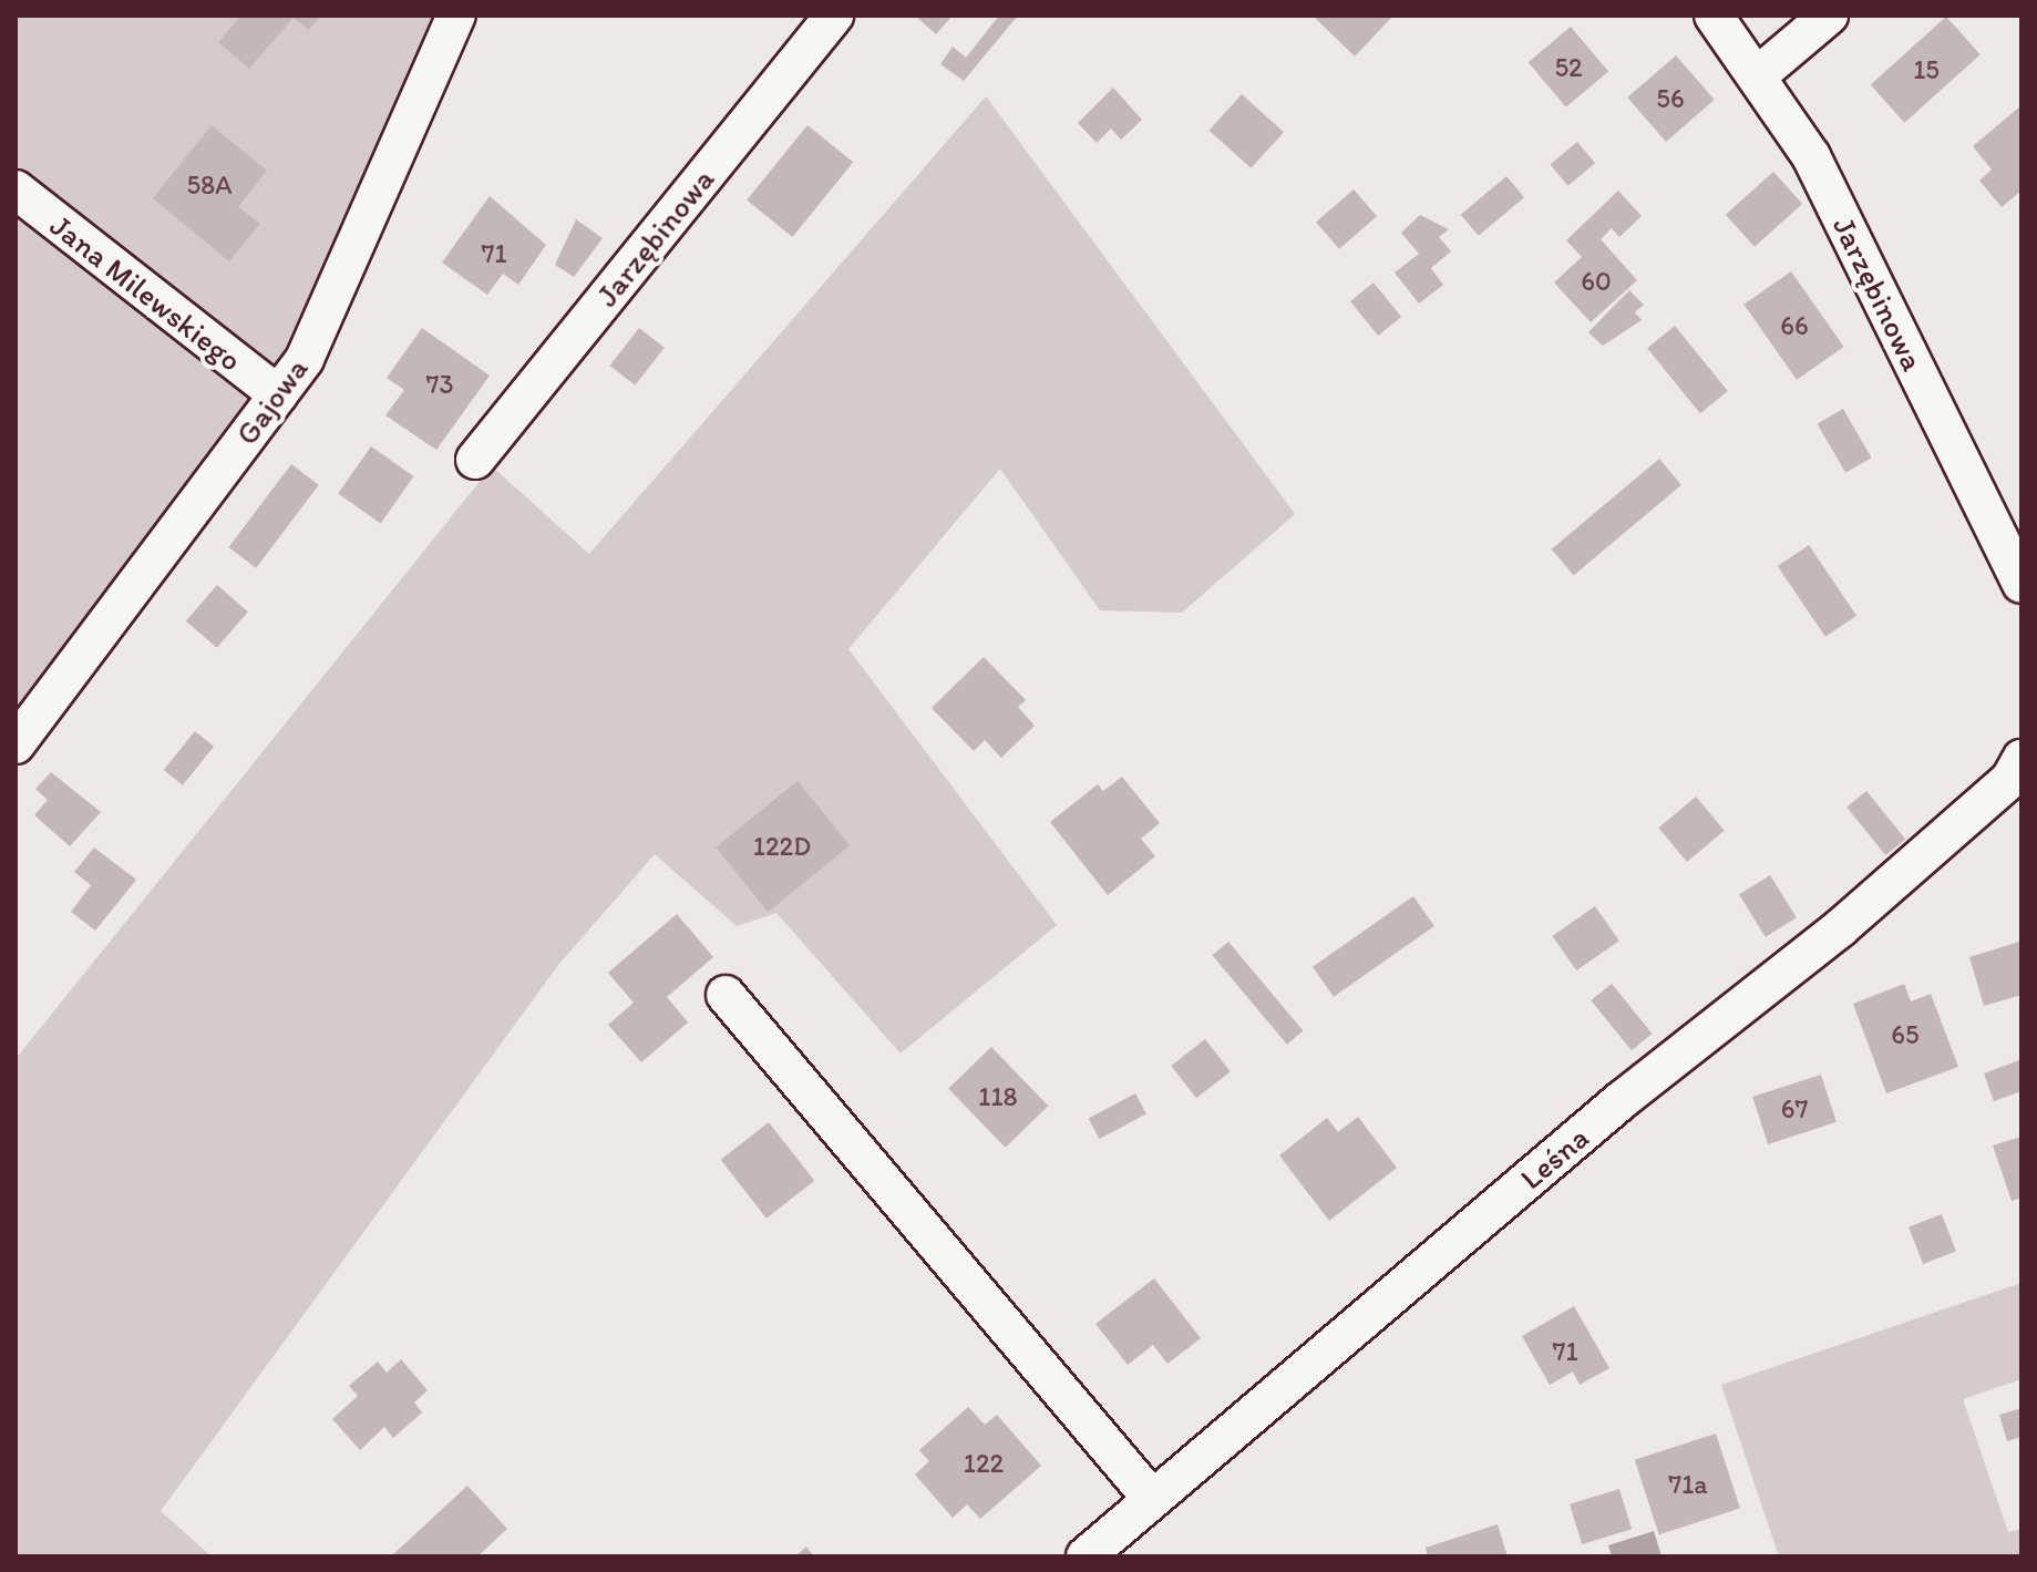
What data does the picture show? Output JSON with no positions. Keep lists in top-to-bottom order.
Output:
{
  "streets": {
    "street": [
      "Jarzębinowa",
      "Jana Milewskiego",
      "Gajowa",
      "Leśna"
    ]
  },
  "crossings": [
    ["Jana Milewskiego", "Gajowa"]
  ],
  "house_numbers": [
    "52",
    "15",
    "56",
    "58A",
    "71",
    "60",
    "66",
    "73",
    "122D",
    "65",
    "118",
    "67",
    "71",
    "122",
    "71a"
  ]
}
